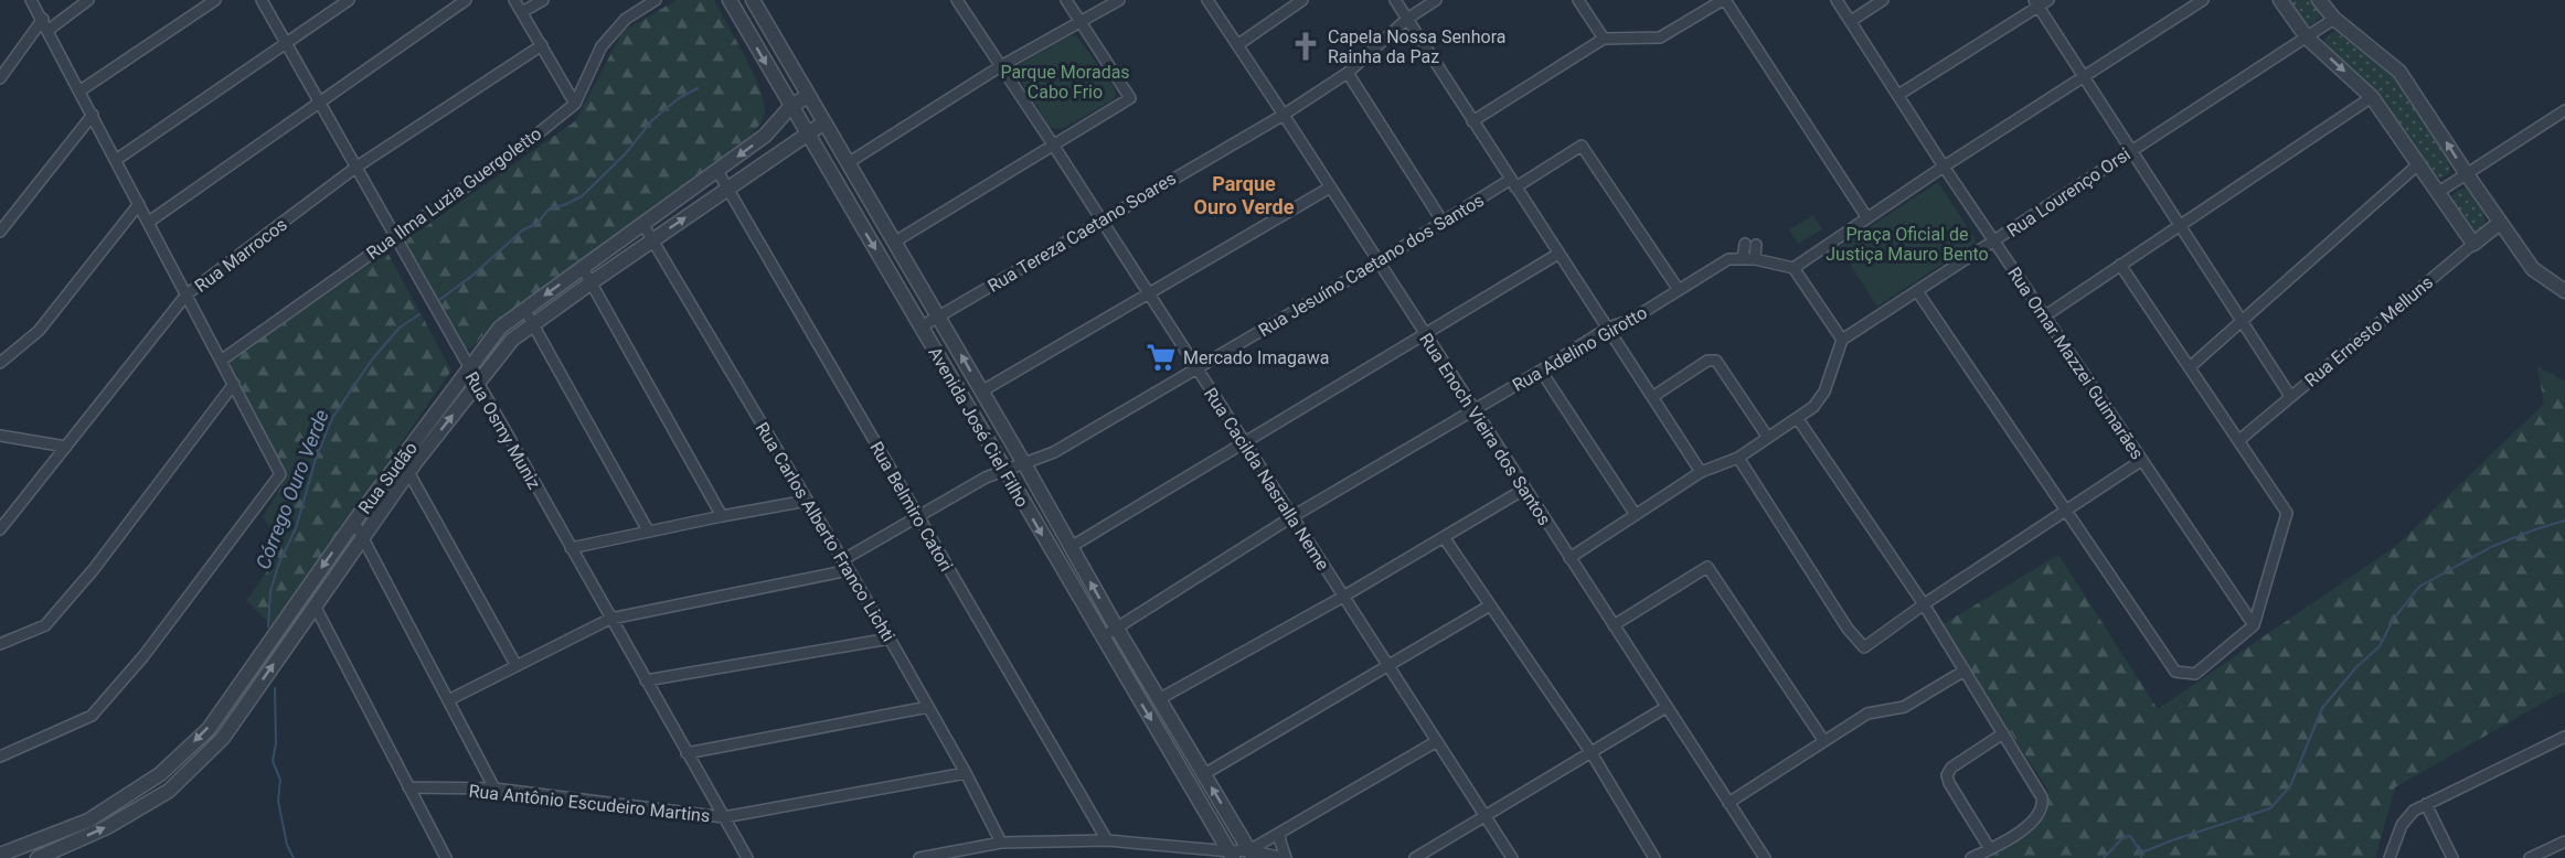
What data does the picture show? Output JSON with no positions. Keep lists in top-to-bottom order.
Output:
{
  "streets": {
    "street": [
      "Rua Lourenço Orsi",
      "Rua Ilma Luzia Guergoletto",
      "Rua Tereza Caetano Soares",
      "Rua Marrocos",
      "Rua Jesuíno Caetano dos Santos",
      "Rua Ernesto Melluns",
      "Rua Adelino Girotto",
      "Rua Omar Mazzei Guimarães",
      "Avenida José Ciel Filho",
      "Rua Enoch Vieira dos Santos",
      "Rua Osmy Muniz",
      "Rua Sudão",
      "Rua Cacilda Nasralla Neme",
      "Rua Belmiro Catori",
      "Rua Carlos Alberto Franco Lichti",
      "Rua Antônio Escudeiro Martins"
    ]
  },
  "crossings": [
    ["Rua Lourenço Orsi", "Rua Omar Mazzei Guimarães"],
    ["Rua Ilma Luzia Guergoletto", "Rua Osmy Muniz"],
    ["Rua Tereza Caetano Soares", "Avenida José Ciel Filho"],
    ["Rua Tereza Caetano Soares", "Rua Enoch Vieira dos Santos"],
    ["Rua Tereza Caetano Soares", "Rua Cacilda Nasralla Neme"],
    ["Rua Marrocos", "Rua Osmy Muniz"],
    ["Rua Jesuíno Caetano dos Santos", "Rua Adelino Girotto"],
    ["Rua Jesuíno Caetano dos Santos", "Avenida José Ciel Filho"],
    ["Rua Jesuíno Caetano dos Santos", "Rua Enoch Vieira dos Santos"],
    ["Rua Jesuíno Caetano dos Santos", "Rua Cacilda Nasralla Neme"],
    ["Rua Jesuíno Caetano dos Santos", "Rua Belmiro Catori"],
    ["Rua Jesuíno Caetano dos Santos", "Rua Carlos Alberto Franco Lichti"],
    ["Rua Adelino Girotto", "Avenida José Ciel Filho"],
    ["Rua Adelino Girotto", "Rua Enoch Vieira dos Santos"],
    ["Rua Adelino Girotto", "Rua Cacilda Nasralla Neme"],
    ["Avenida José Ciel Filho", "Rua Sudão"],
    ["Rua Osmy Muniz", "Rua Sudão"],
    ["Rua Osmy Muniz", "Rua Antônio Escudeiro Martins"],
    ["Rua Sudão", "Rua Belmiro Catori"],
    ["Rua Sudão", "Rua Carlos Alberto Franco Lichti"],
    ["Rua Carlos Alberto Franco Lichti", "Rua Antônio Escudeiro Martins"]
  ],
  "districts": ["Parque Ouro Verde"],
  "water": ["Córrego Ouro Verde"],
  "parks": ["Parque Moradas Cabo Frio", "Praça Oficial de Justiça Mauro Bento"],
  "places": {
    "church": ["Capela Nossa Senhora Rainha da Paz"],
    "supermarket": ["Mercado Imagawa"]
  }
}
